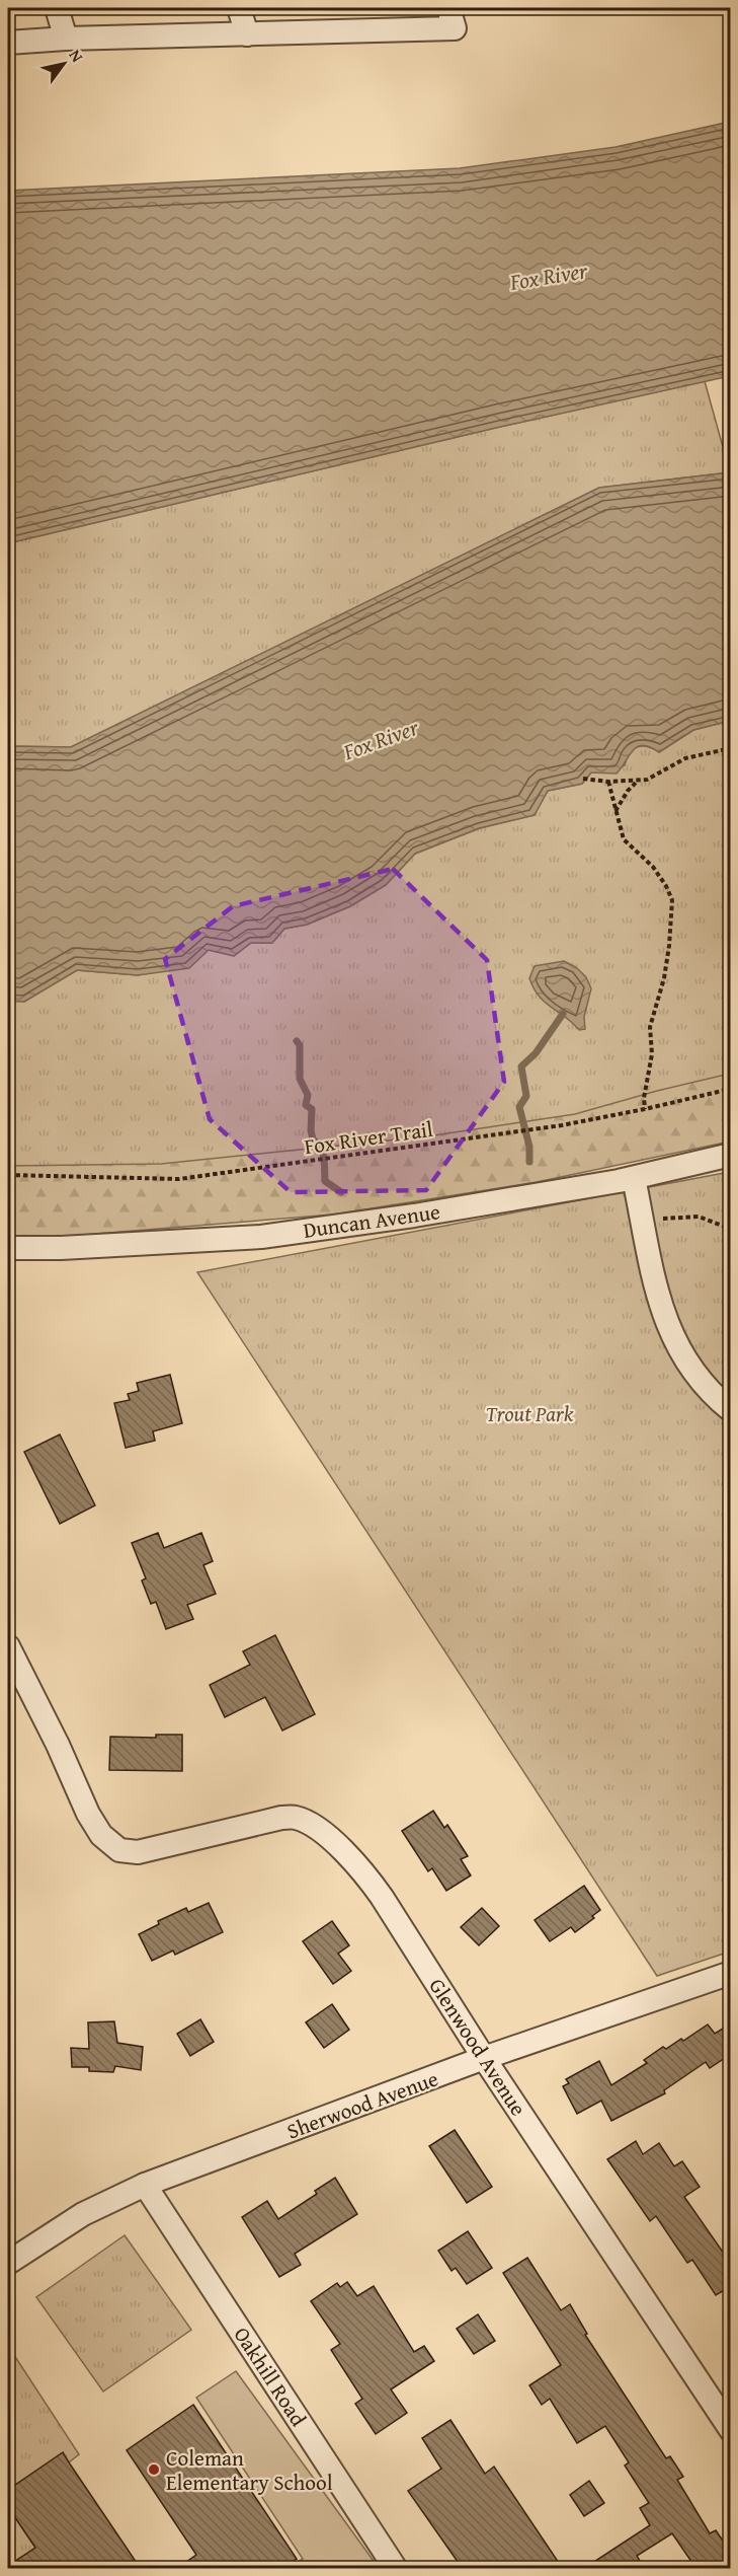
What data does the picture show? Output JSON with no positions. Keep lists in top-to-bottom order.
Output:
{
  "streets": {
    "street": [
      "Duncan Avenue",
      "Glenwood Avenue",
      "Sherwood Avenue",
      "Oakhill Road"
    ],
    "path": ["Fox River Trail"]
  },
  "crossings": [
    ["Glenwood Avenue", "Sherwood Avenue"],
    ["Sherwood Avenue", "Oakhill Road"]
  ],
  "water": ["Fox River"],
  "parks": ["Trout Park"],
  "places": ["Coleman Elementary School"],
  "north": "top right"
}
